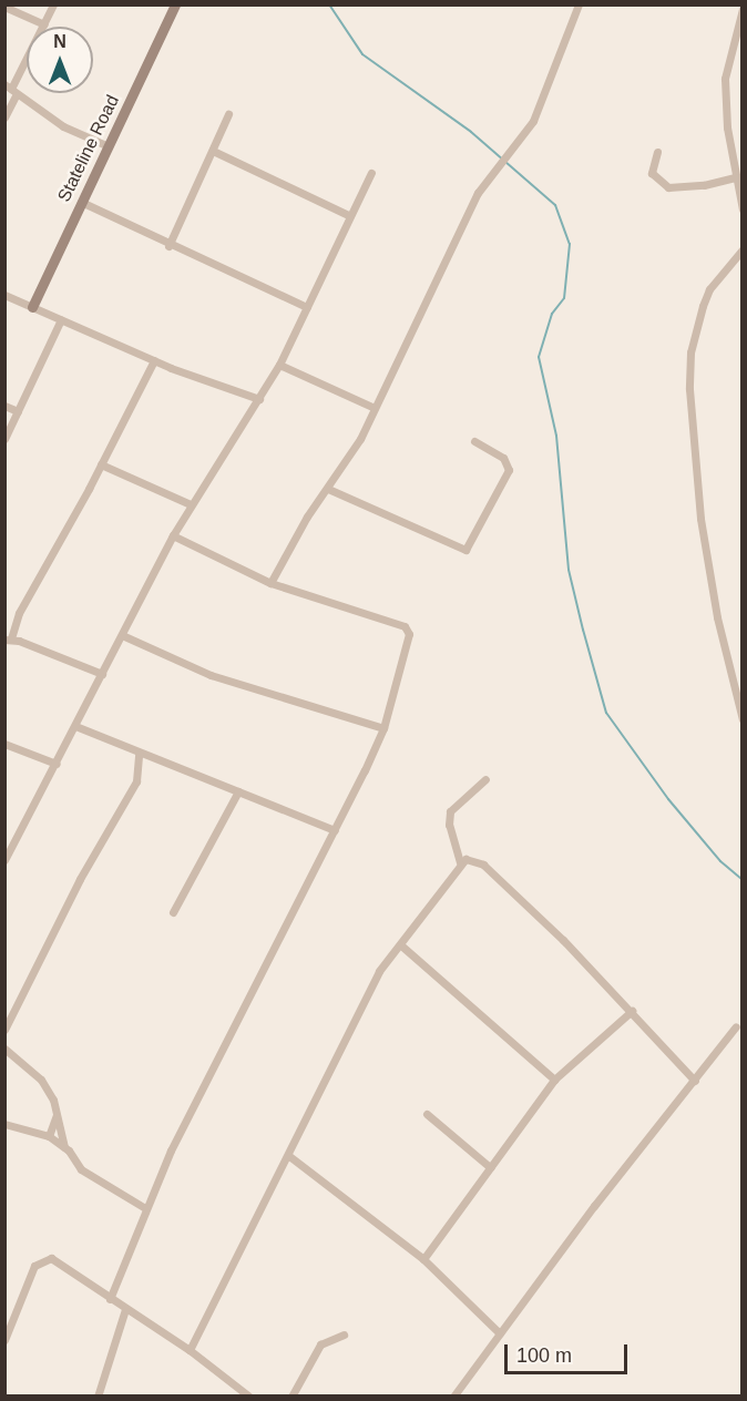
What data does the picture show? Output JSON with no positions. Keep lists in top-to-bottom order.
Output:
{
  "streets": {
    "street": ["Stateline Road"]
  },
  "scale_bar": "100 m",
  "north": "top"
}
